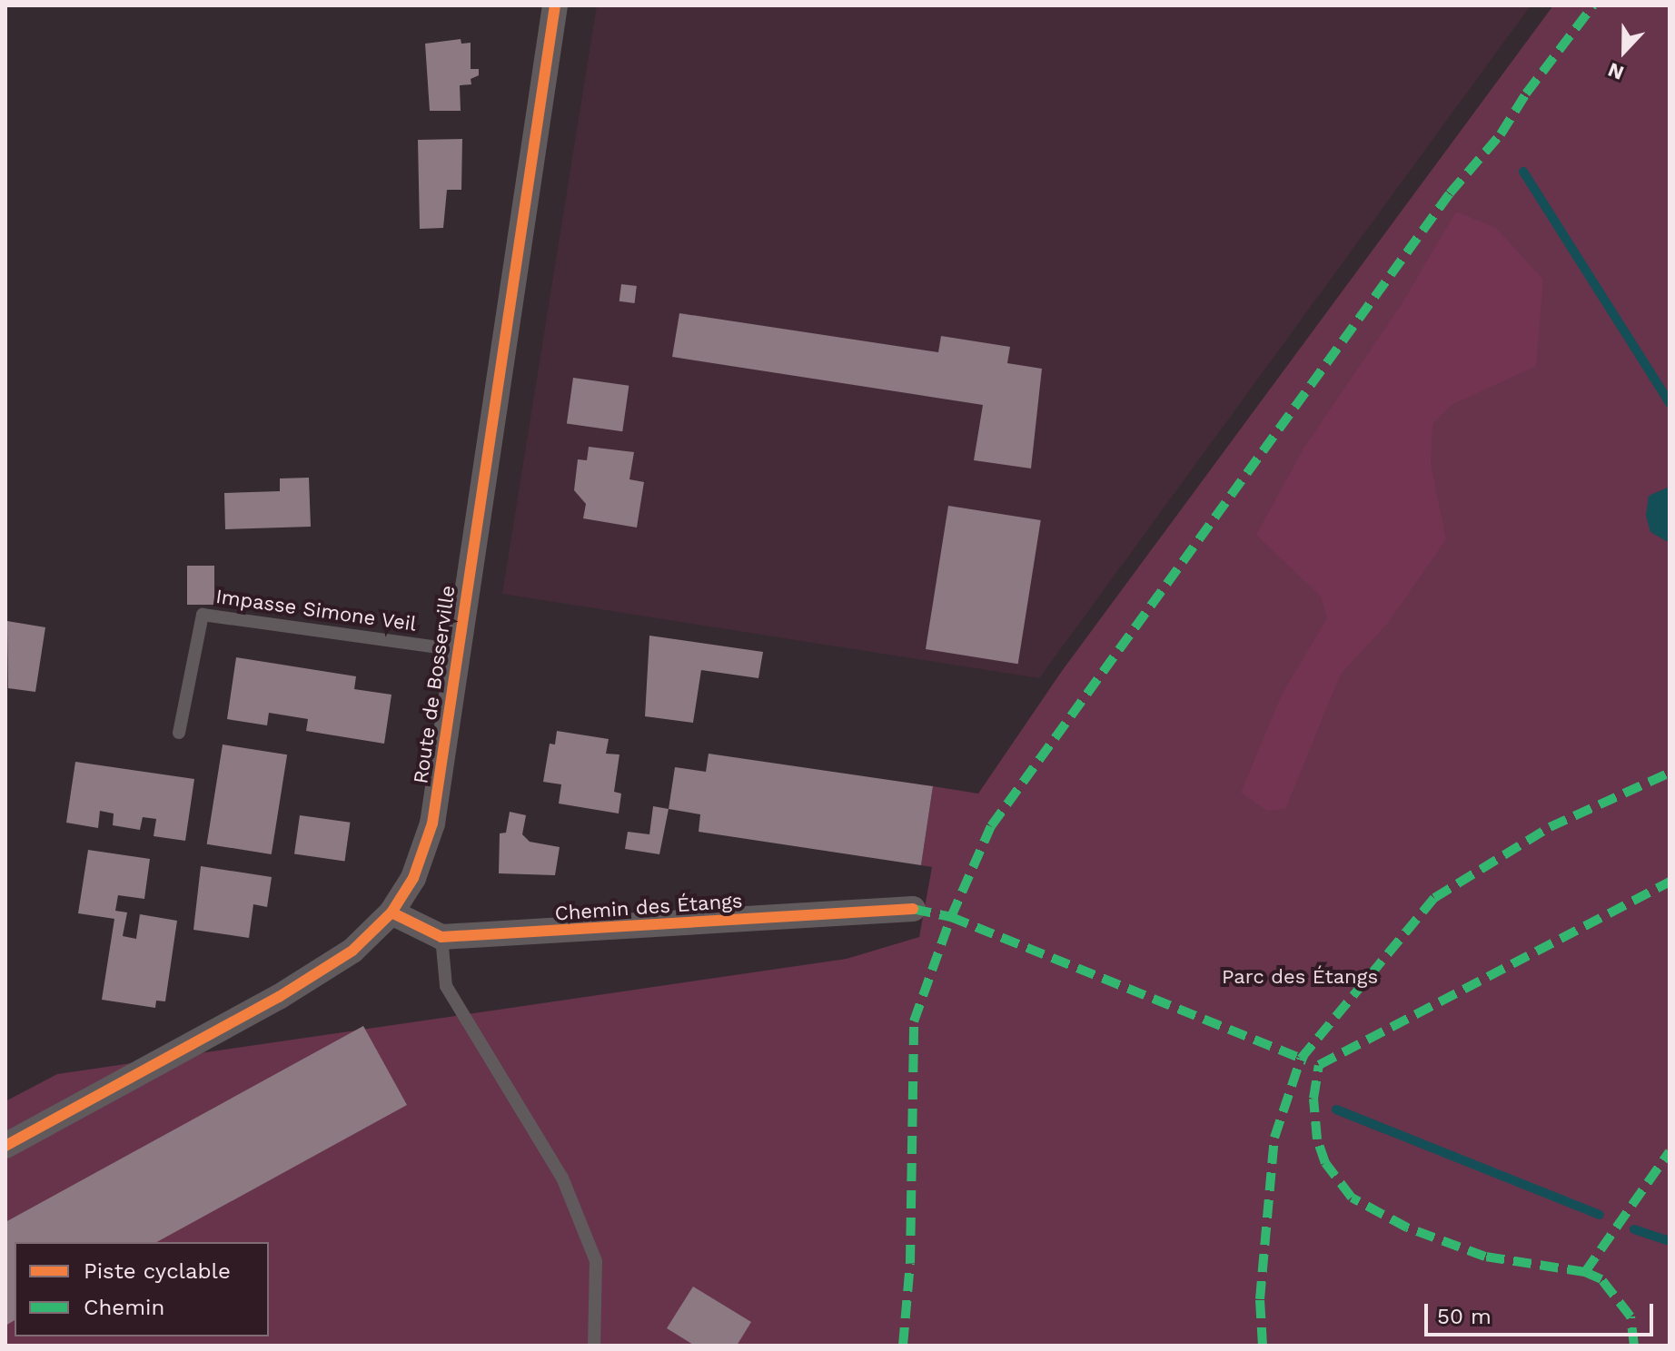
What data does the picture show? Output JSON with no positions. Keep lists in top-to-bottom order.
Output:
{
  "streets": {
    "street": ["Route de Bosserville", "Chemin des Étangs"],
    "lane": ["Impasse Simone Veil"]
  },
  "crossings": [
    ["Impasse Simone Veil", "Route de Bosserville"],
    ["Route de Bosserville", "Chemin des Étangs"]
  ],
  "parks": ["Parc des Étangs"],
  "legend": ["Piste cyclable", "Chemin"],
  "scale_bar": "50 m",
  "north": "bottom"
}
